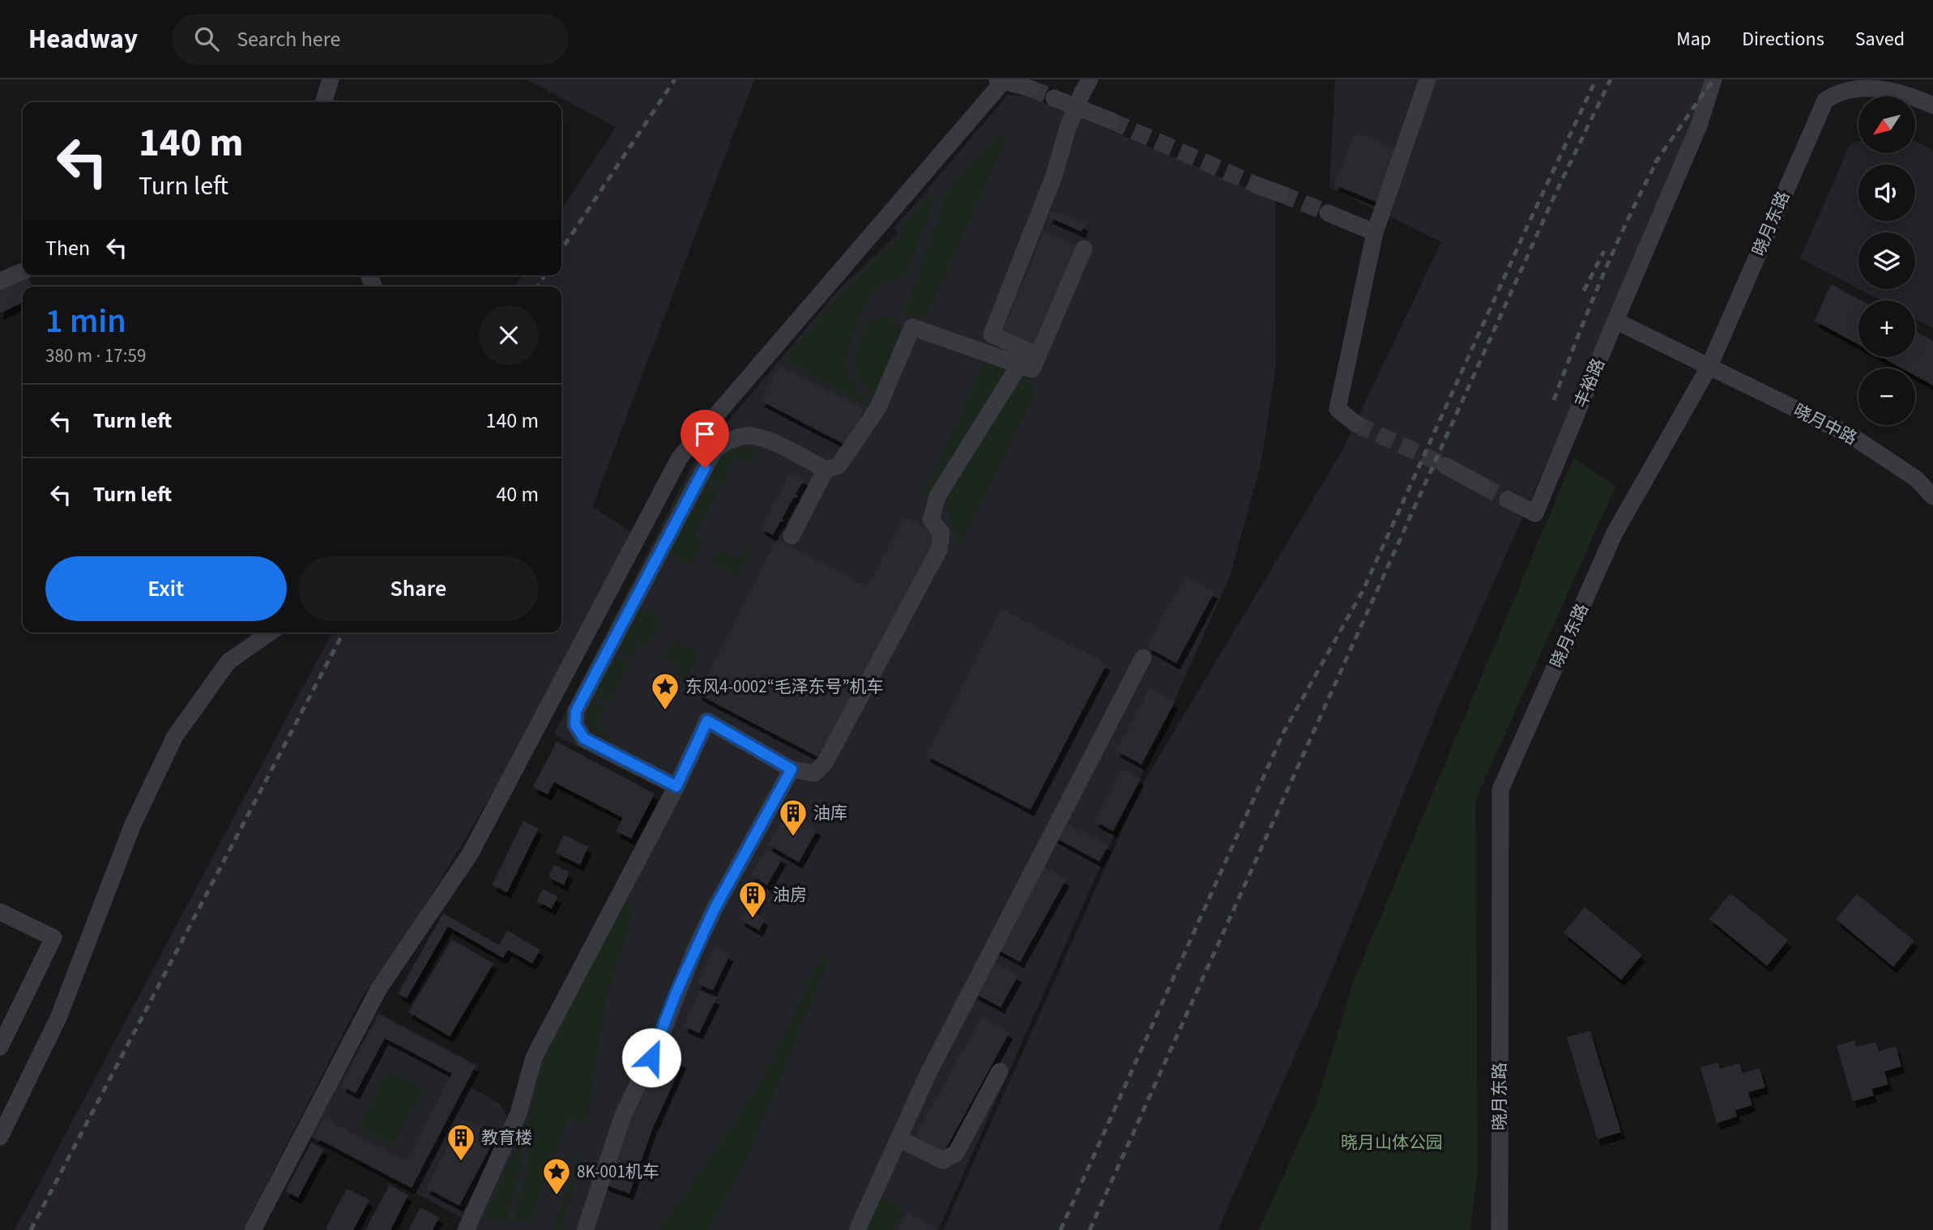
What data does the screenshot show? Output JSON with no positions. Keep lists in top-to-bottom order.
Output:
{
  "streets": {
    "street": ["晓月东路", "丰裕路", "晓月中路"]
  },
  "crossings": [
    ["晓月东路", "晓月中路"]
  ],
  "parks": ["晓月山体公园"],
  "places": {
    "place": ["东风4-0002“毛泽东号”机车", "8K-001机车"],
    "building": ["油库", "油房", "教育楼"]
  },
  "north": "bottom left",
  "page": {
    "header": "Headway",
    "search": "Search here",
    "nav": ["Map", "Directions", "Saved"],
    "map_buttons": ["+", "−"],
    "turn": ["140 m", "Turn left"],
    "then": "Then",
    "heading": ["1 min", "380 m · 17:59"],
    "list": [
      {
        "name": "Turn left",
        "value": "140 m"
      },
      {
        "name": "Turn left",
        "value": "40 m"
      }
    ],
    "buttons": ["Exit", "Share"]
  }
}
